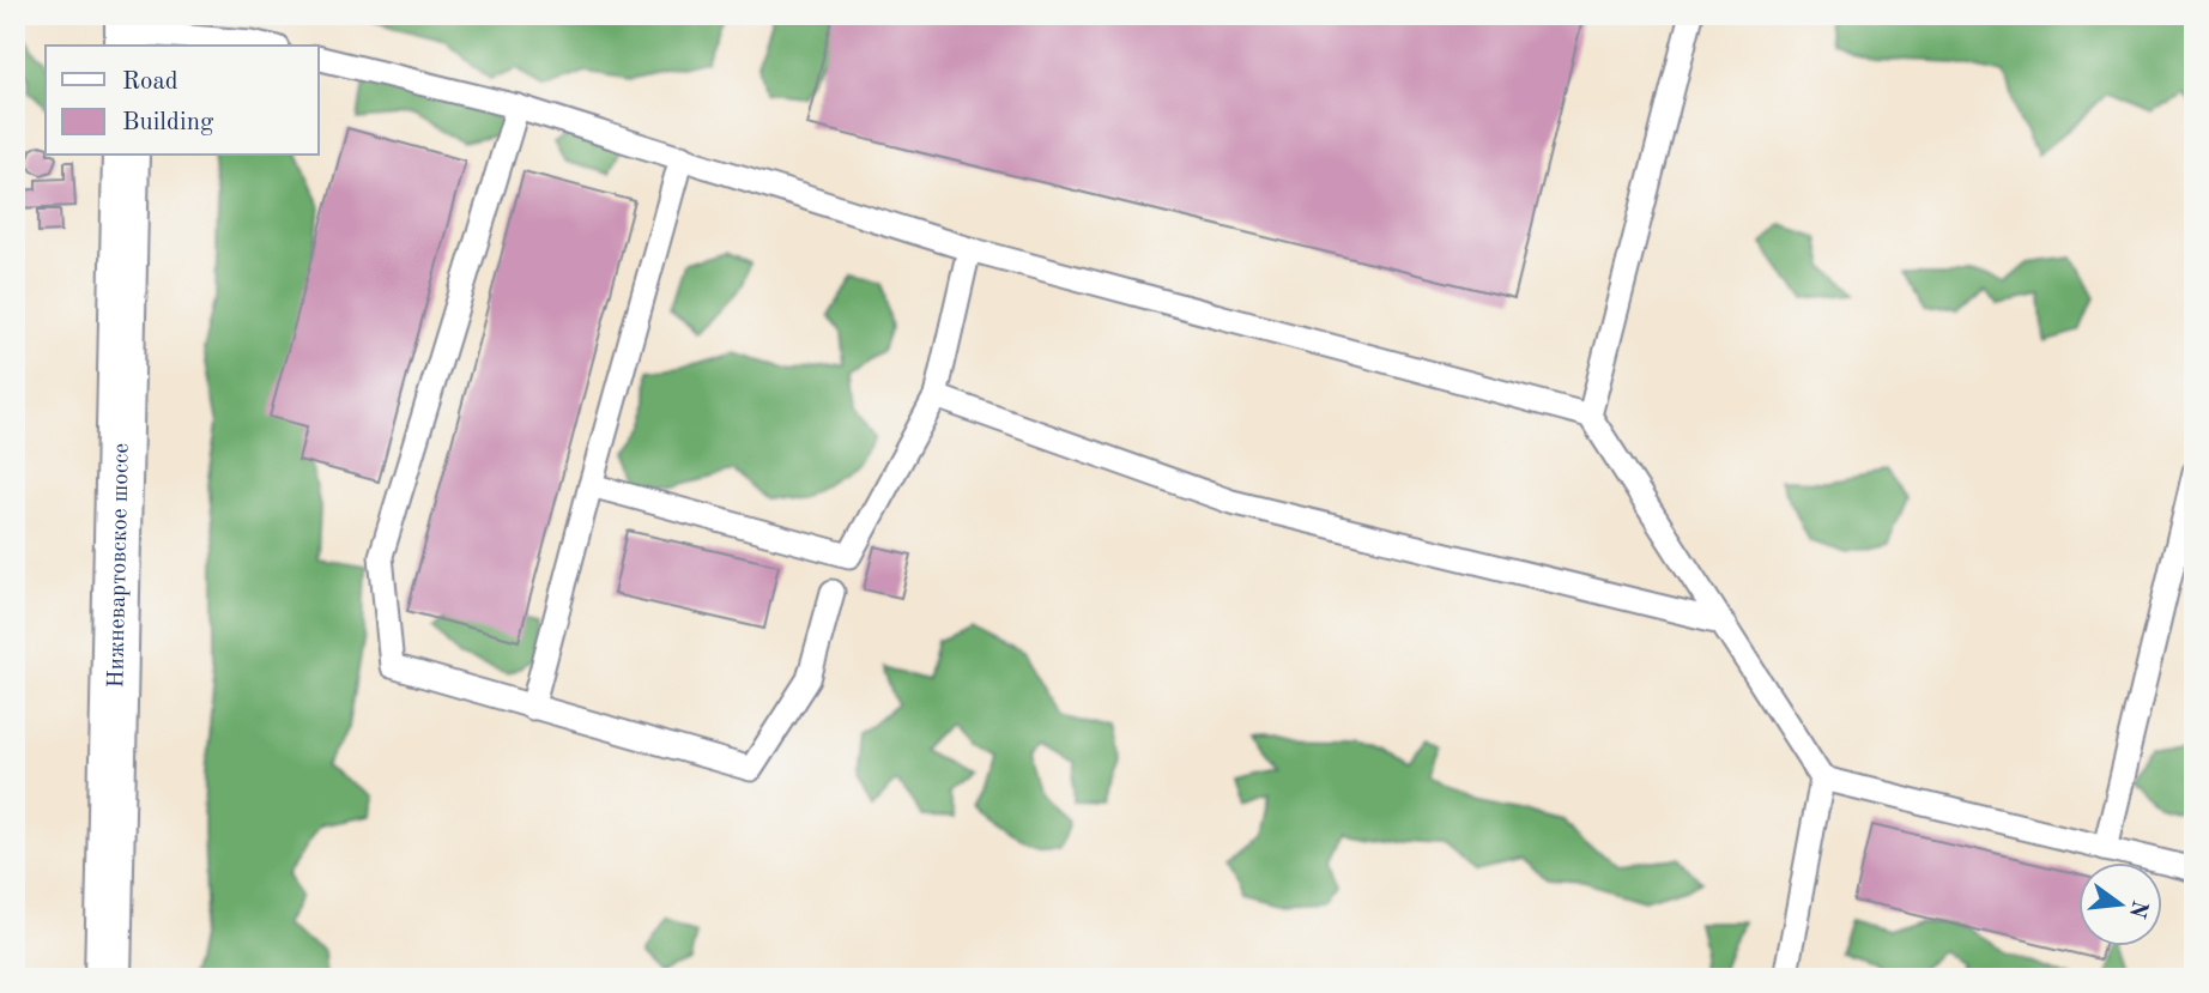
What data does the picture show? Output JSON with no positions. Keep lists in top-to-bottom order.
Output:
{
  "streets": {
    "street": ["Нижневартовское шоссе"]
  },
  "legend": ["Road", "Building"],
  "north": "right"
}
